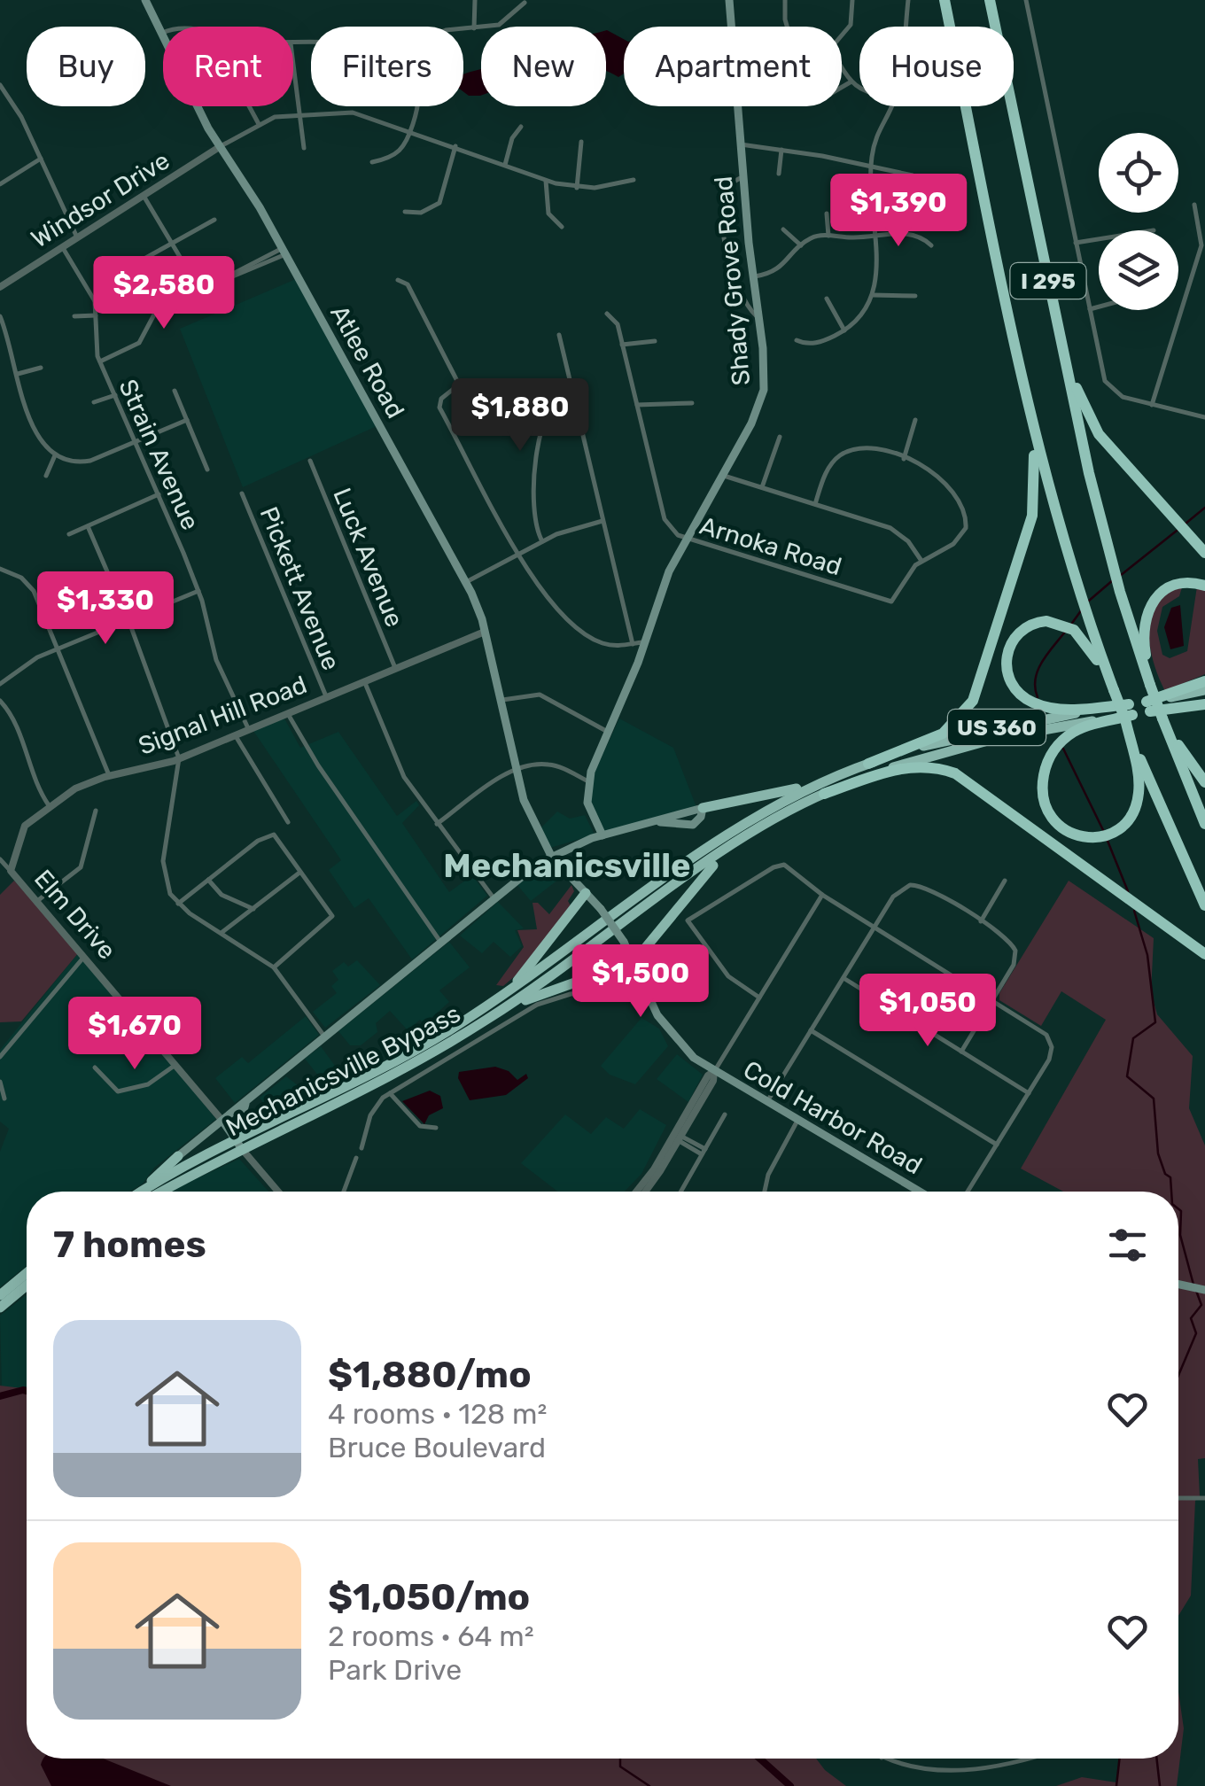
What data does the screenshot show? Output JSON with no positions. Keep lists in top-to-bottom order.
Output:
{
  "streets": {
    "highway": ["I 295", "US 360", "Mechanicsville Bypass"],
    "main road": [
      "Shady Grove Road",
      "Atlee Road",
      "Elm Drive",
      "Cold Harbor Road"
    ],
    "street": [
      "Windsor Drive",
      "Strain Avenue",
      "Arnoka Road",
      "Luck Avenue",
      "Pickett Avenue",
      "Signal Hill Road"
    ]
  },
  "crossings": [
    ["Windsor Drive", "Atlee Road"],
    ["Windsor Drive", "Strain Avenue"],
    ["Shady Grove Road", "Arnoka Road"],
    ["I 295", "US 360"],
    ["Atlee Road", "Signal Hill Road"],
    ["Atlee Road", "Cold Harbor Road"],
    ["Strain Avenue", "Signal Hill Road"],
    ["Luck Avenue", "Signal Hill Road"],
    ["Pickett Avenue", "Signal Hill Road"],
    ["Signal Hill Road", "Elm Drive"],
    ["US 360", "Mechanicsville Bypass"],
    ["Elm Drive", "Mechanicsville Bypass"]
  ],
  "districts": ["Mechanicsville"],
  "page": {
    "chip": [
      "Buy",
      "Rent",
      "Filters",
      "New",
      "Apartment",
      "House"
    ],
    "price": [
      "$1,390",
      "$2,580",
      "$1,880",
      "$1,330",
      "$1,500",
      "$1,050",
      "$1,670"
    ],
    "heading": "7 homes",
    "list": [
      {
        "name": "$1,880/mo",
        "note": "4 rooms · 128 m² · Bruce Boulevard"
      },
      {
        "name": "$1,050/mo",
        "note": "2 rooms · 64 m² · Park Drive"
      }
    ]
  }
}
